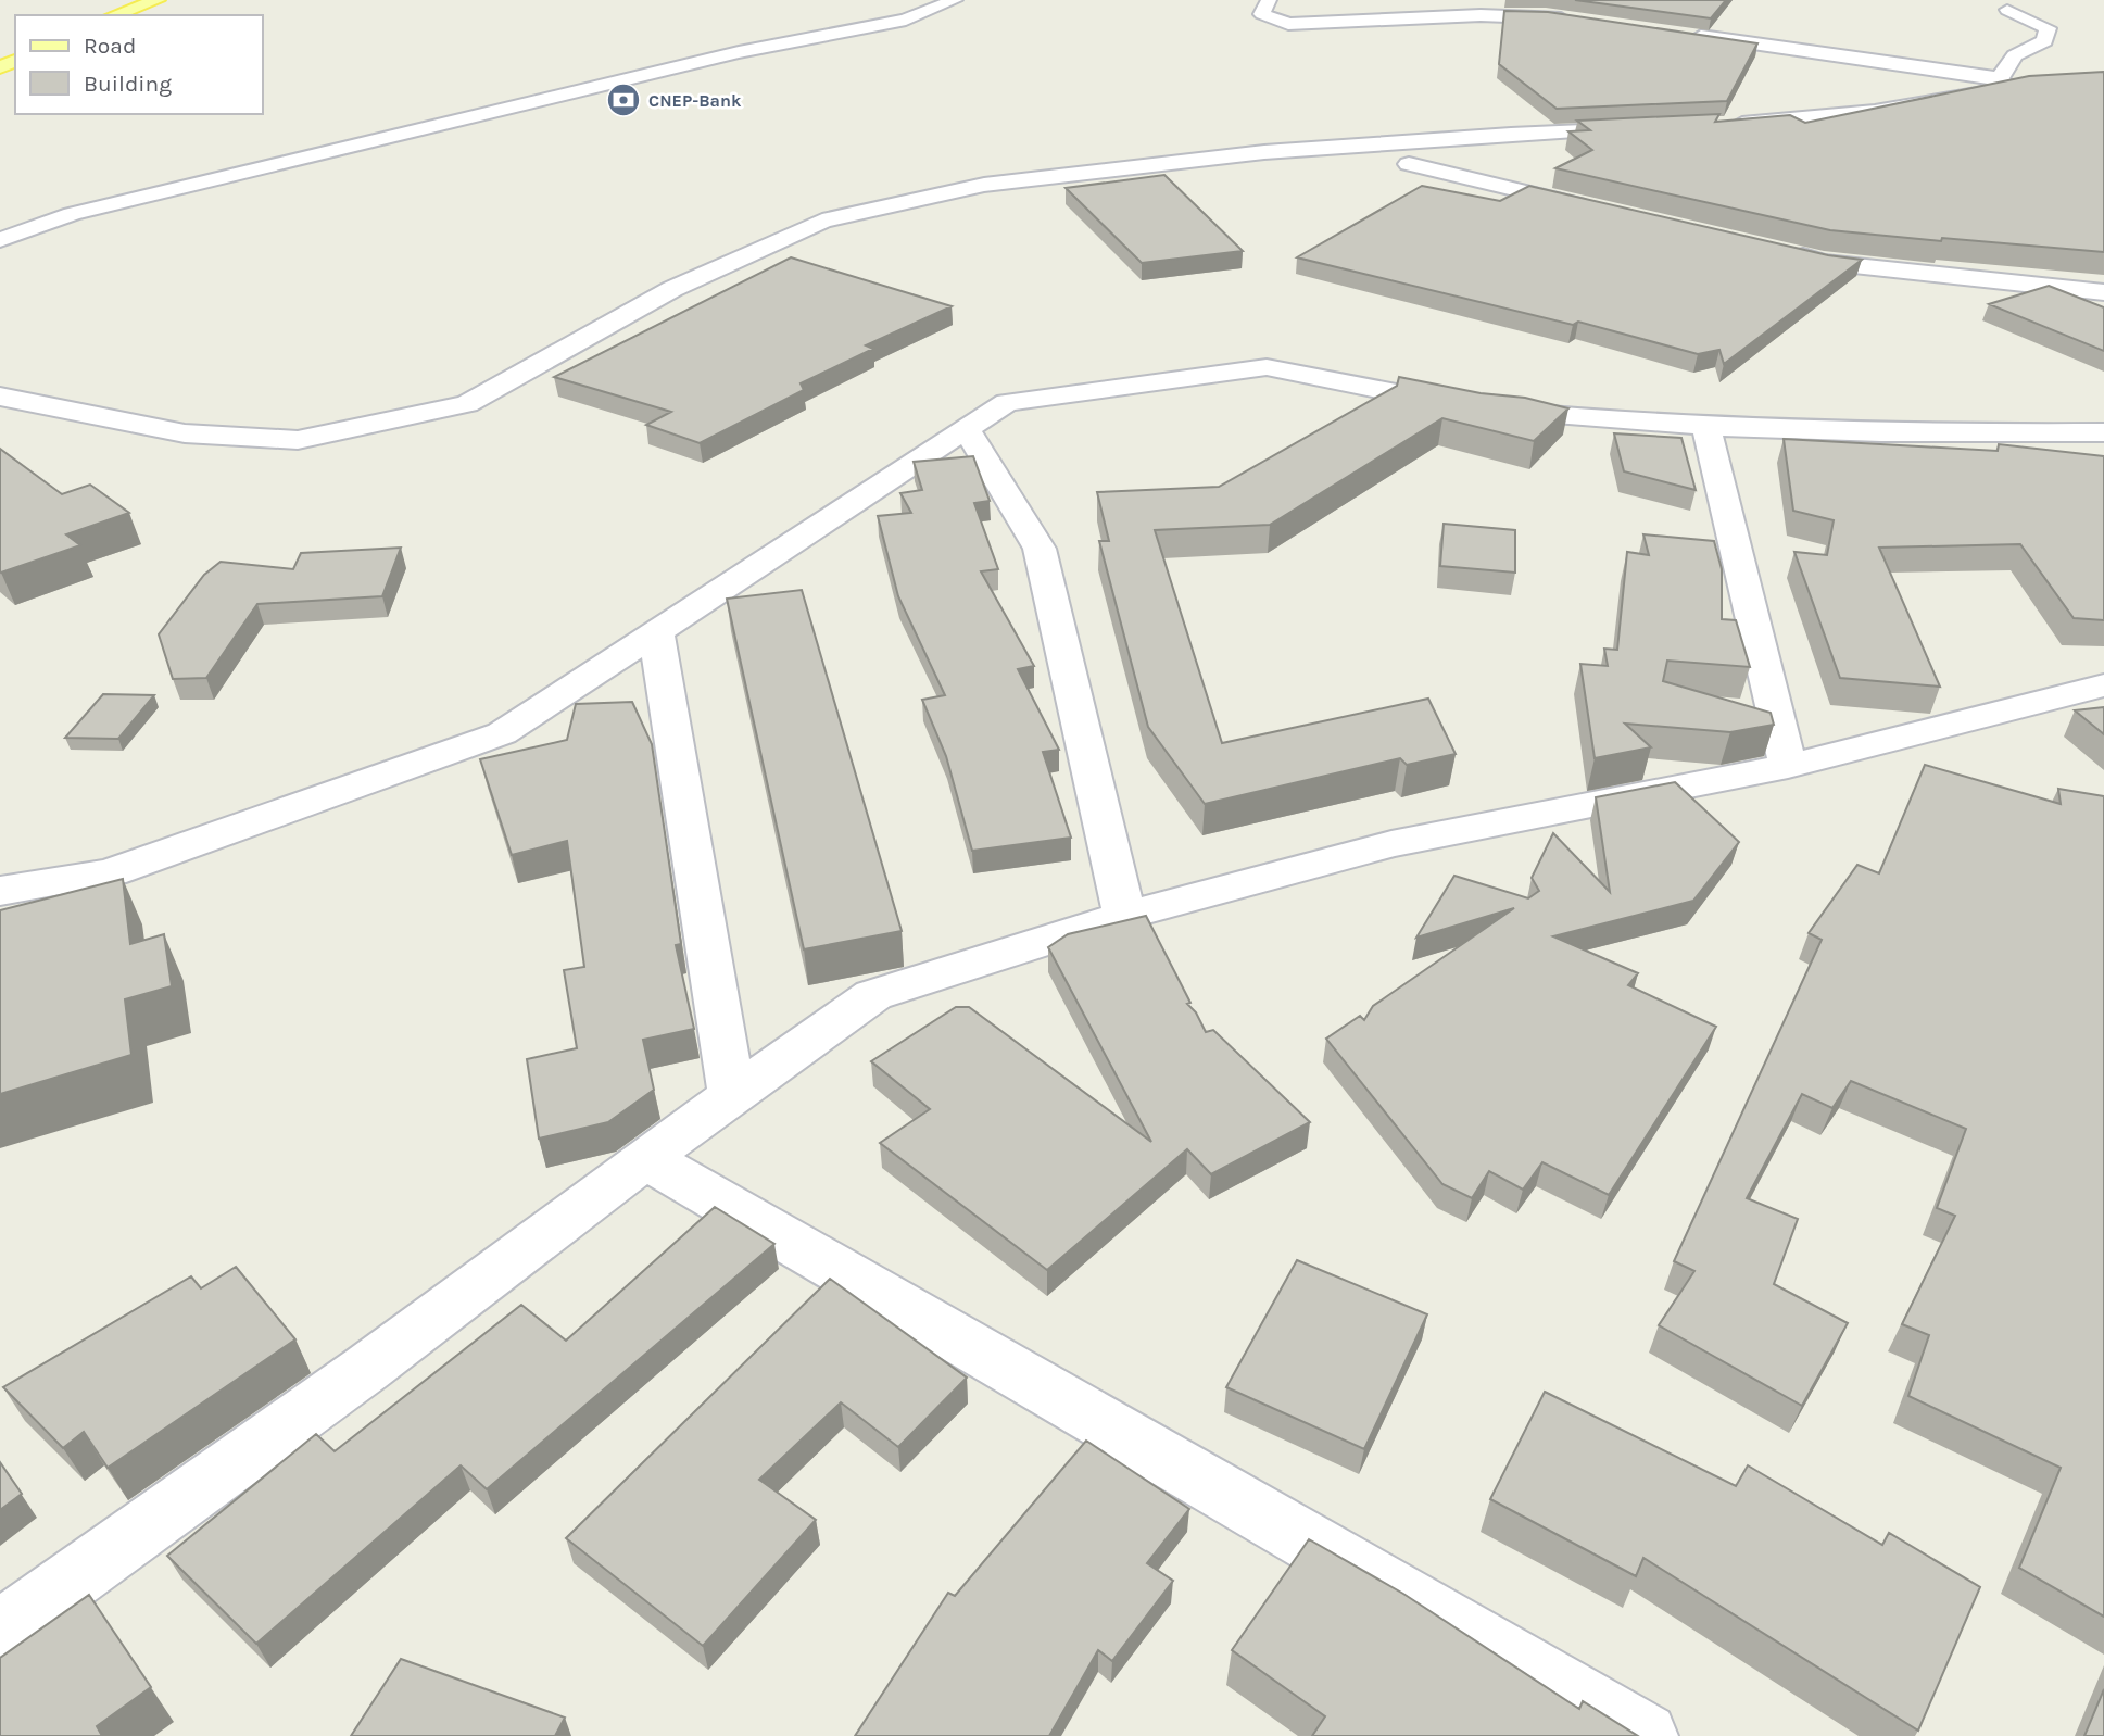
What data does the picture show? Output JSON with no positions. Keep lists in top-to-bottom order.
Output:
{
  "places": {
    "bank": ["CNEP-Bank"]
  },
  "legend": ["Road", "Building"]
}
